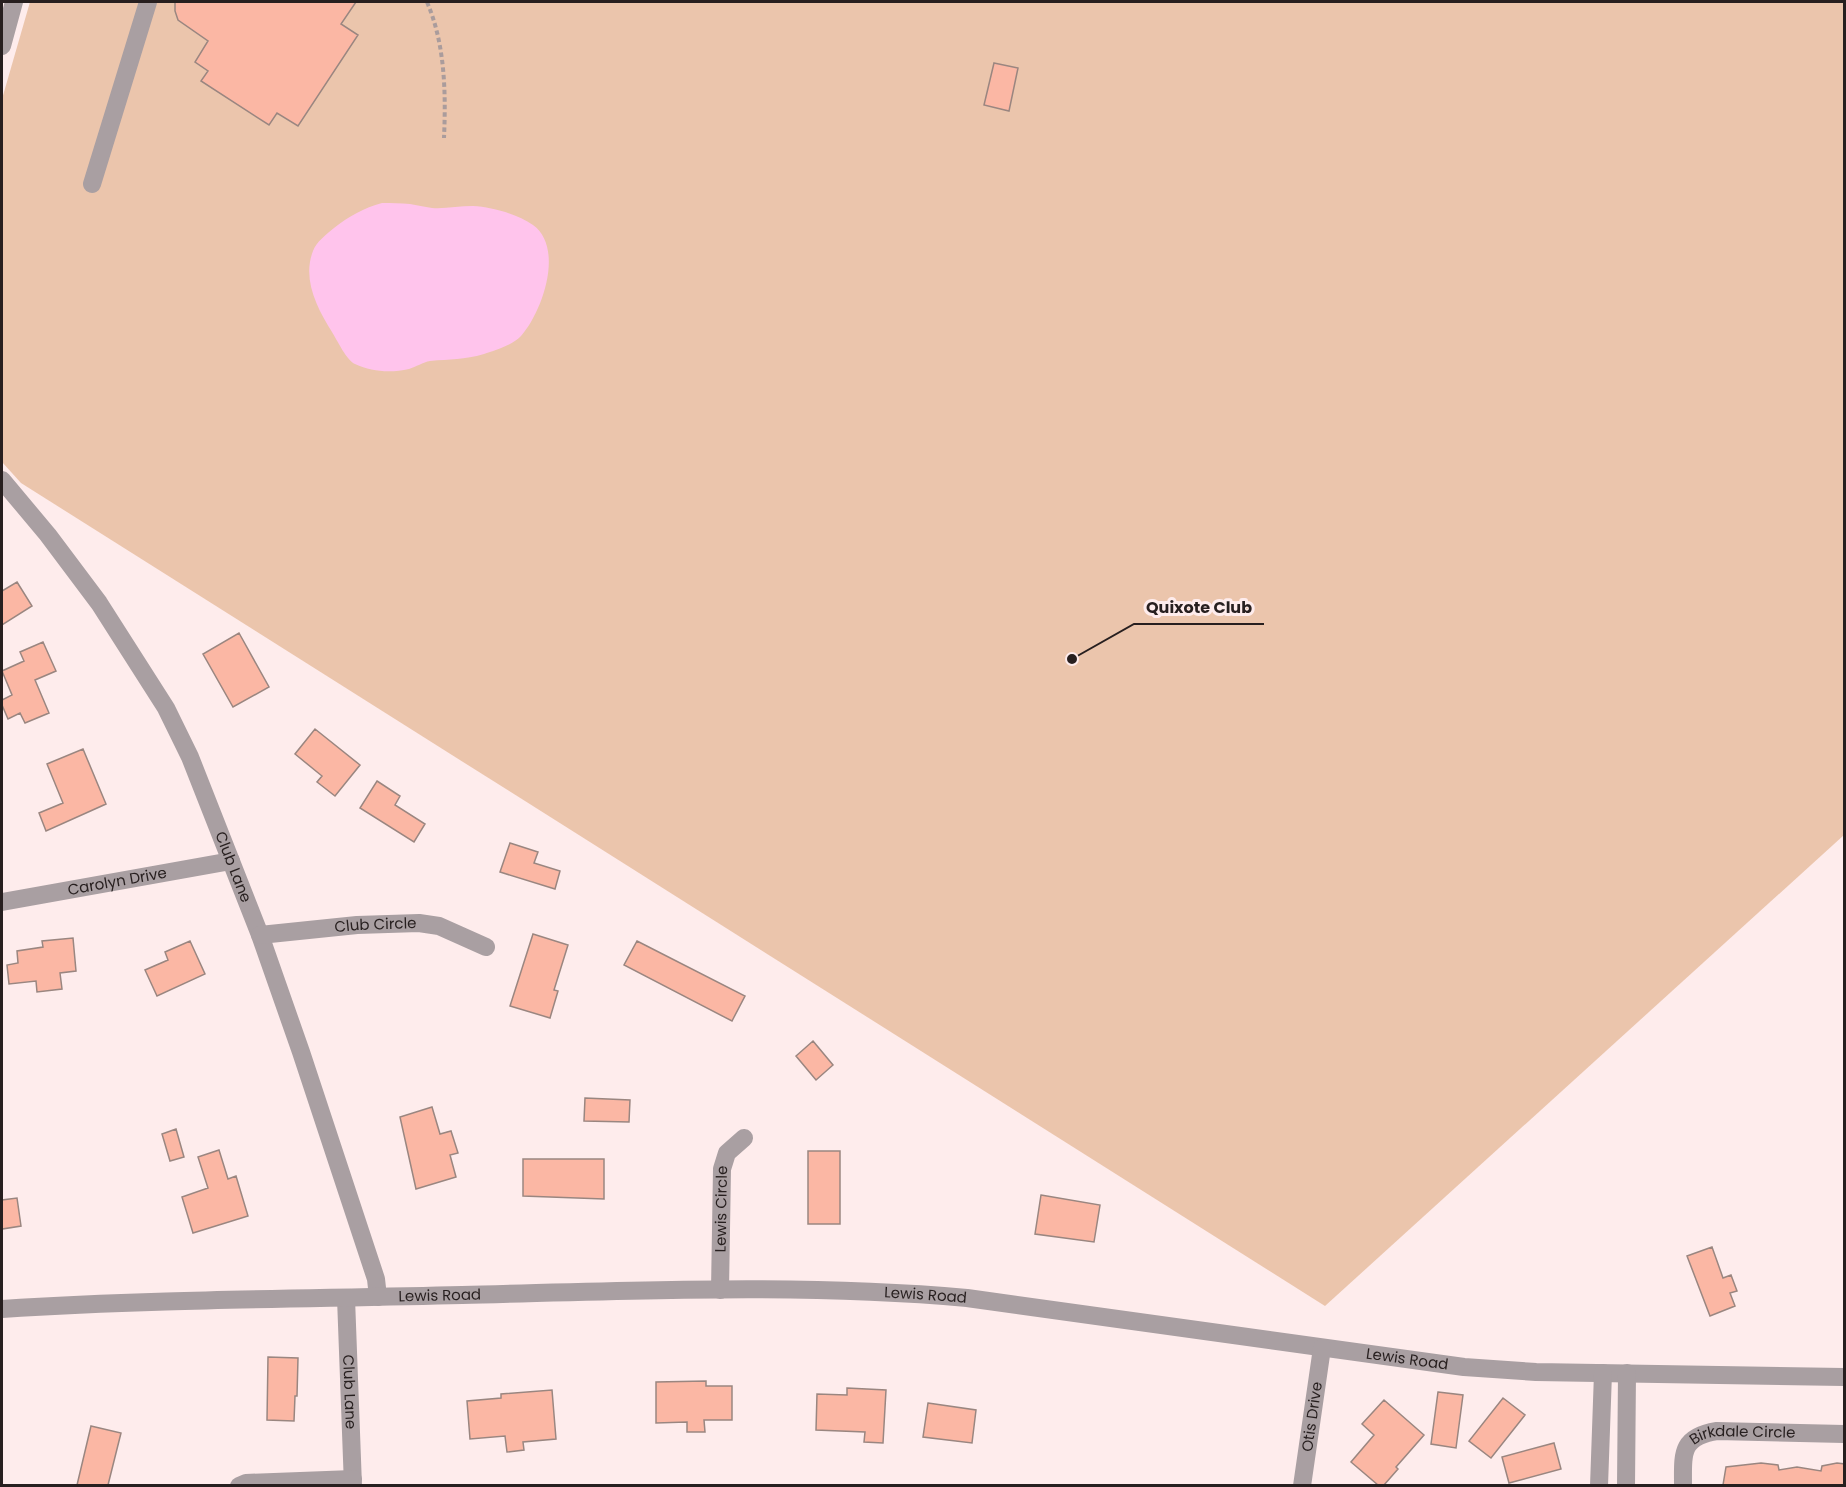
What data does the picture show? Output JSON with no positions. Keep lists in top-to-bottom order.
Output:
{
  "streets": {
    "street": [
      "Club Lane",
      "Carolyn Drive",
      "Club Circle",
      "Lewis Circle",
      "Lewis Road",
      "Otis Drive",
      "Birkdale Circle"
    ]
  },
  "crossings": [
    ["Club Lane", "Carolyn Drive"],
    ["Club Lane", "Club Circle"],
    ["Club Lane", "Lewis Road"],
    ["Lewis Circle", "Lewis Road"],
    ["Lewis Road", "Otis Drive"]
  ],
  "places": ["Quixote Club"]
}
